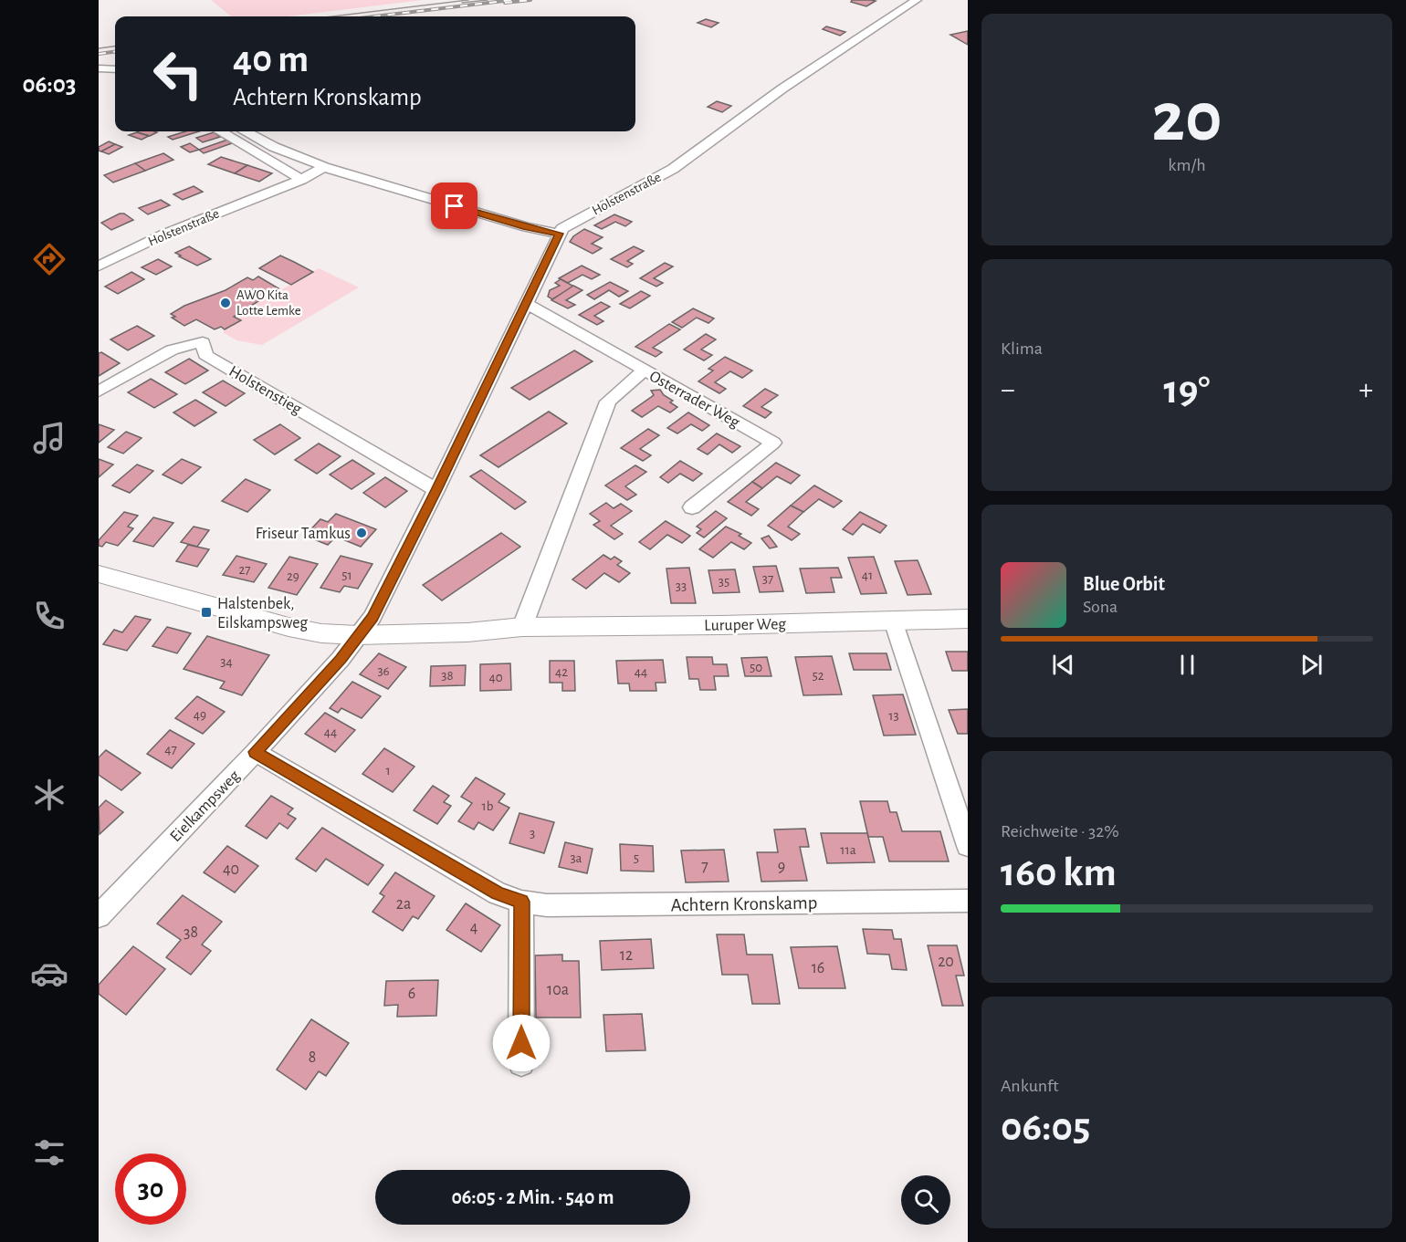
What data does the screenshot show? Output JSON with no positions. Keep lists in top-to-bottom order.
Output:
{
  "streets": {
    "street": [
      "Holstenstraße",
      "Holstenstieg",
      "Osterrader Weg",
      "Luruper Weg",
      "Eielkampsweg",
      "Achtern Kronskamp"
    ]
  },
  "crossings": [
    ["Holstenstraße", "Eielkampsweg"],
    ["Holstenstieg", "Eielkampsweg"],
    ["Osterrader Weg", "Eielkampsweg"],
    ["Luruper Weg", "Eielkampsweg"],
    ["Eielkampsweg", "Achtern Kronskamp"]
  ],
  "places": {
    "other": ["AWO Kita Lotte Lemke", "Friseur Tamkus"],
    "transit": ["Halstenbek, Eilskampsweg"]
  },
  "house_numbers": [
    "27",
    "51",
    "41",
    "29",
    "37",
    "35",
    "33",
    "34",
    "50",
    "36",
    "42",
    "44",
    "38",
    "52",
    "40",
    "49",
    "13",
    "44",
    "47",
    "1",
    "1b",
    "3",
    "11a",
    "3a",
    "5",
    "7",
    "9",
    "40",
    "2a",
    "4",
    "38",
    "12",
    "20",
    "16",
    "10a",
    "6",
    "8"
  ],
  "page": {
    "tabs": "06:03",
    "tile": [
      ["20", "km/h"],
      "Klima",
      ["Reichweite · 32%", "160 km"],
      ["Ankunft", "06:05"]
    ],
    "turn": ["40 m", "Achtern Kronskamp"],
    "heat": ["−", "19°", "+"],
    "song": ["Blue Orbit", "Sona"],
    "limit": "30",
    "trip": "06:05 · 2 Min. · 540 m"
  }
}
